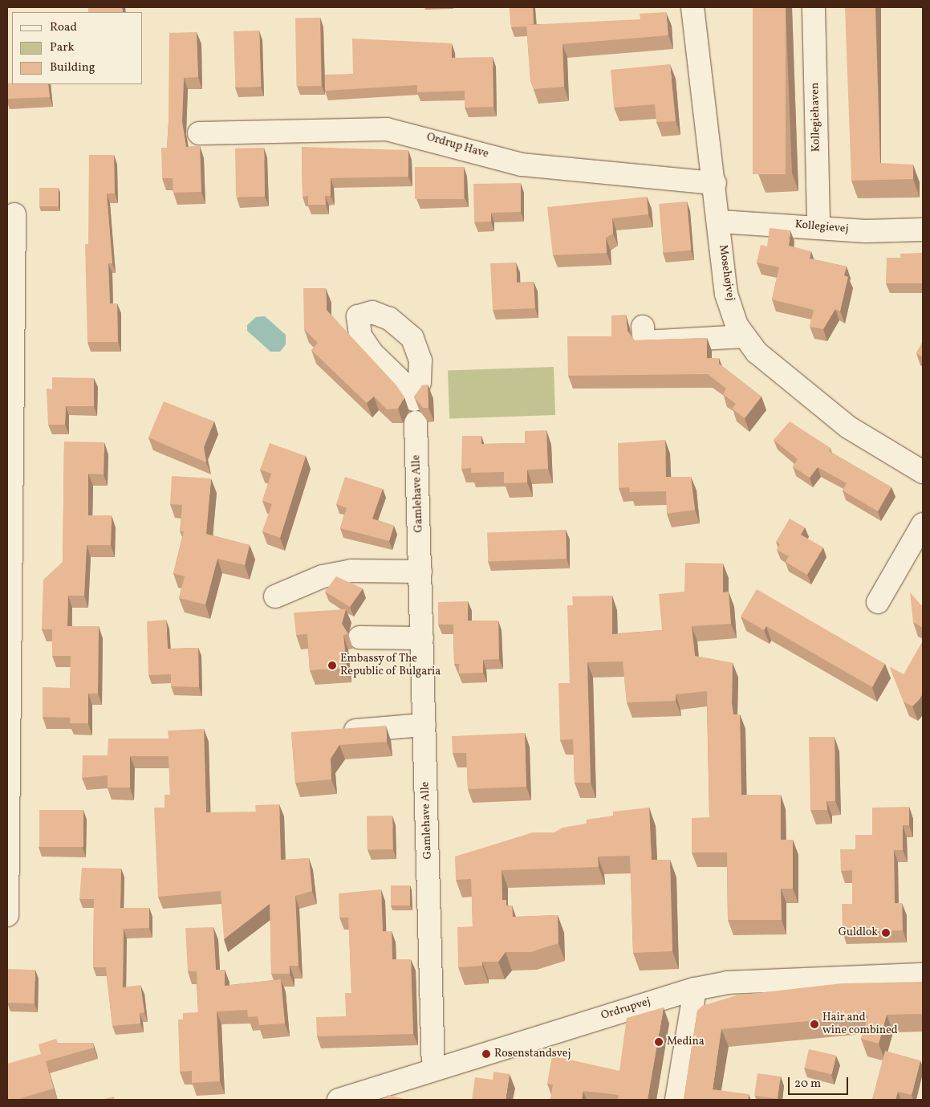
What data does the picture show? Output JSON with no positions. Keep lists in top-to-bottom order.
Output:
{
  "streets": {
    "street": [
      "Kollegiehaven",
      "Ordrup Have",
      "Kollegievej",
      "Mosehøjvej",
      "Gamlehave Alle",
      "Ordrupvej"
    ]
  },
  "crossings": [
    ["Kollegiehaven", "Kollegievej"],
    ["Ordrup Have", "Mosehøjvej"],
    ["Kollegievej", "Mosehøjvej"],
    ["Gamlehave Alle", "Ordrupvej"]
  ],
  "places": [
    "Embassy of The Republic of Bulgaria",
    "Guldlok",
    "Hair and wine combined",
    "Medina",
    "Rosenstandsvej"
  ],
  "legend": ["Road", "Park", "Building"],
  "scale_bar": "20 m"
}
